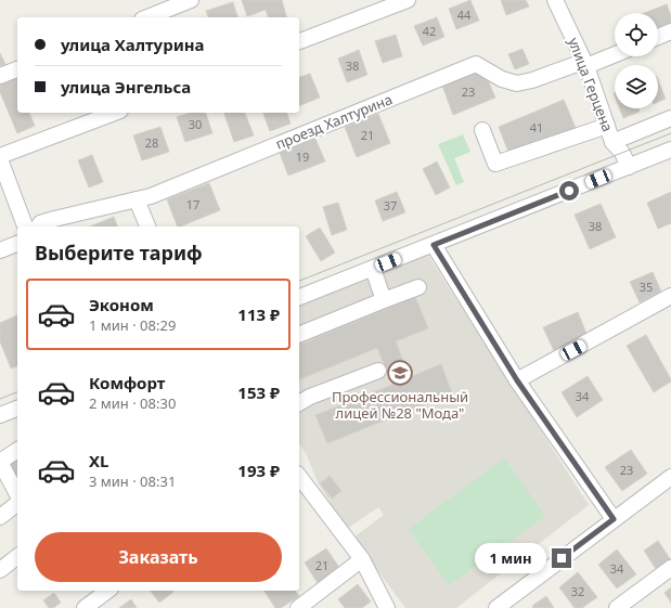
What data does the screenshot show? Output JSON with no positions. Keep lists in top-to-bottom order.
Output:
{
  "streets": {
    "street": ["улица Герцена", "проезд Халтурина"]
  },
  "crossings": [
    ["улица Герцена", "проезд Халтурина"]
  ],
  "places": {
    "school or university": ["Профессиональный лицей №28 \"Мода\""]
  },
  "house_numbers": [
    "44",
    "42",
    "38",
    "23",
    "30",
    "41",
    "21",
    "28",
    "19",
    "17",
    "37",
    "38",
    "35",
    "34",
    "23",
    "21",
    "34",
    "32"
  ],
  "page": {
    "banner": ["улица Халтурина", "улица Энгельса"],
    "heading": "Выберите тариф",
    "list": [
      {
        "name": "Эконом",
        "note": "1 мин · 08:29",
        "value": "113 ₽"
      },
      {
        "name": "Комфорт",
        "note": "2 мин · 08:30",
        "value": "153 ₽"
      },
      {
        "name": "XL",
        "note": "3 мин · 08:31",
        "value": "193 ₽"
      }
    ],
    "buttons": "Заказать",
    "bubble": "1 мин"
  }
}
